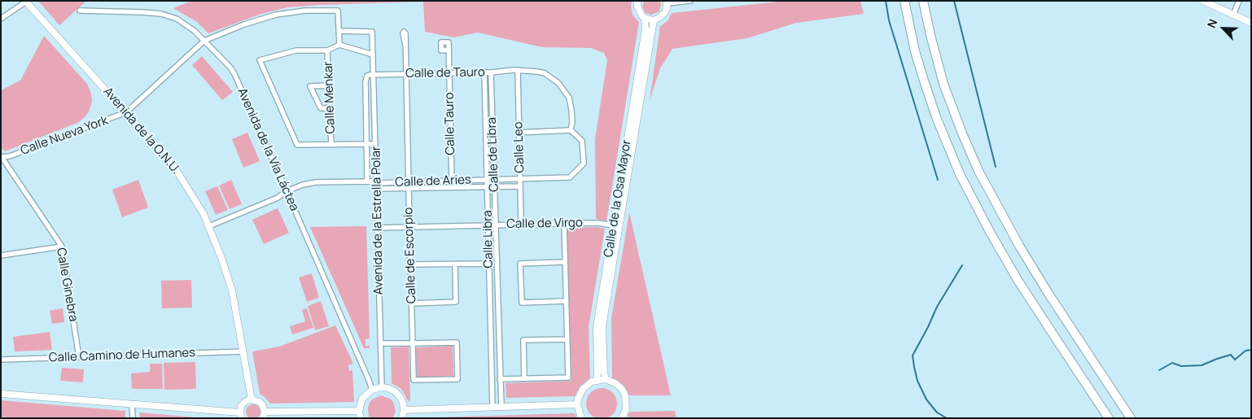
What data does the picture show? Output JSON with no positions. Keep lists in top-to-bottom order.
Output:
{
  "streets": {
    "street": [
      "Calle de Tauro",
      "Calle Menkar",
      "Calle Tauro",
      "Avenida de la O.N.U.",
      "Calle Nueva York",
      "Calle Leo",
      "Avenida de la Vía Láctea",
      "Calle de Libra",
      "Calle de Aries",
      "Calle de la Osa Mayor",
      "Avenida de la Estrella Polar",
      "Calle de Virgo",
      "Calle Libra",
      "Calle de Escorpio",
      "Calle Ginebra",
      "Calle Camino de Humanes"
    ]
  },
  "crossings": [
    ["Calle de Tauro", "Calle Tauro"],
    ["Calle de Tauro", "Calle Leo"],
    ["Calle de Tauro", "Calle de Libra"],
    ["Calle de Tauro", "Avenida de la Estrella Polar"],
    ["Calle de Tauro", "Calle Libra"],
    ["Calle de Tauro", "Calle de Escorpio"],
    ["Calle Tauro", "Calle de Aries"],
    ["Avenida de la O.N.U.", "Calle Nueva York"],
    ["Avenida de la O.N.U.", "Calle de Aries"],
    ["Avenida de la O.N.U.", "Calle Camino de Humanes"],
    ["Calle Nueva York", "Calle Ginebra"],
    ["Calle Leo", "Calle de Aries"],
    ["Calle Leo", "Calle de Virgo"],
    ["Avenida de la Vía Láctea", "Calle de Aries"],
    ["Calle de Libra", "Calle de Aries"],
    ["Calle de Libra", "Calle de Virgo"],
    ["Calle de Aries", "Avenida de la Estrella Polar"],
    ["Calle de Aries", "Calle Libra"],
    ["Calle de Aries", "Calle de Escorpio"],
    ["Calle de la Osa Mayor", "Calle de Virgo"],
    ["Avenida de la Estrella Polar", "Calle de Virgo"],
    ["Avenida de la Estrella Polar", "Calle de Escorpio"],
    ["Calle de Virgo", "Calle Libra"],
    ["Calle de Virgo", "Calle de Escorpio"],
    ["Calle Ginebra", "Calle Camino de Humanes"]
  ],
  "north": "top left"
}
